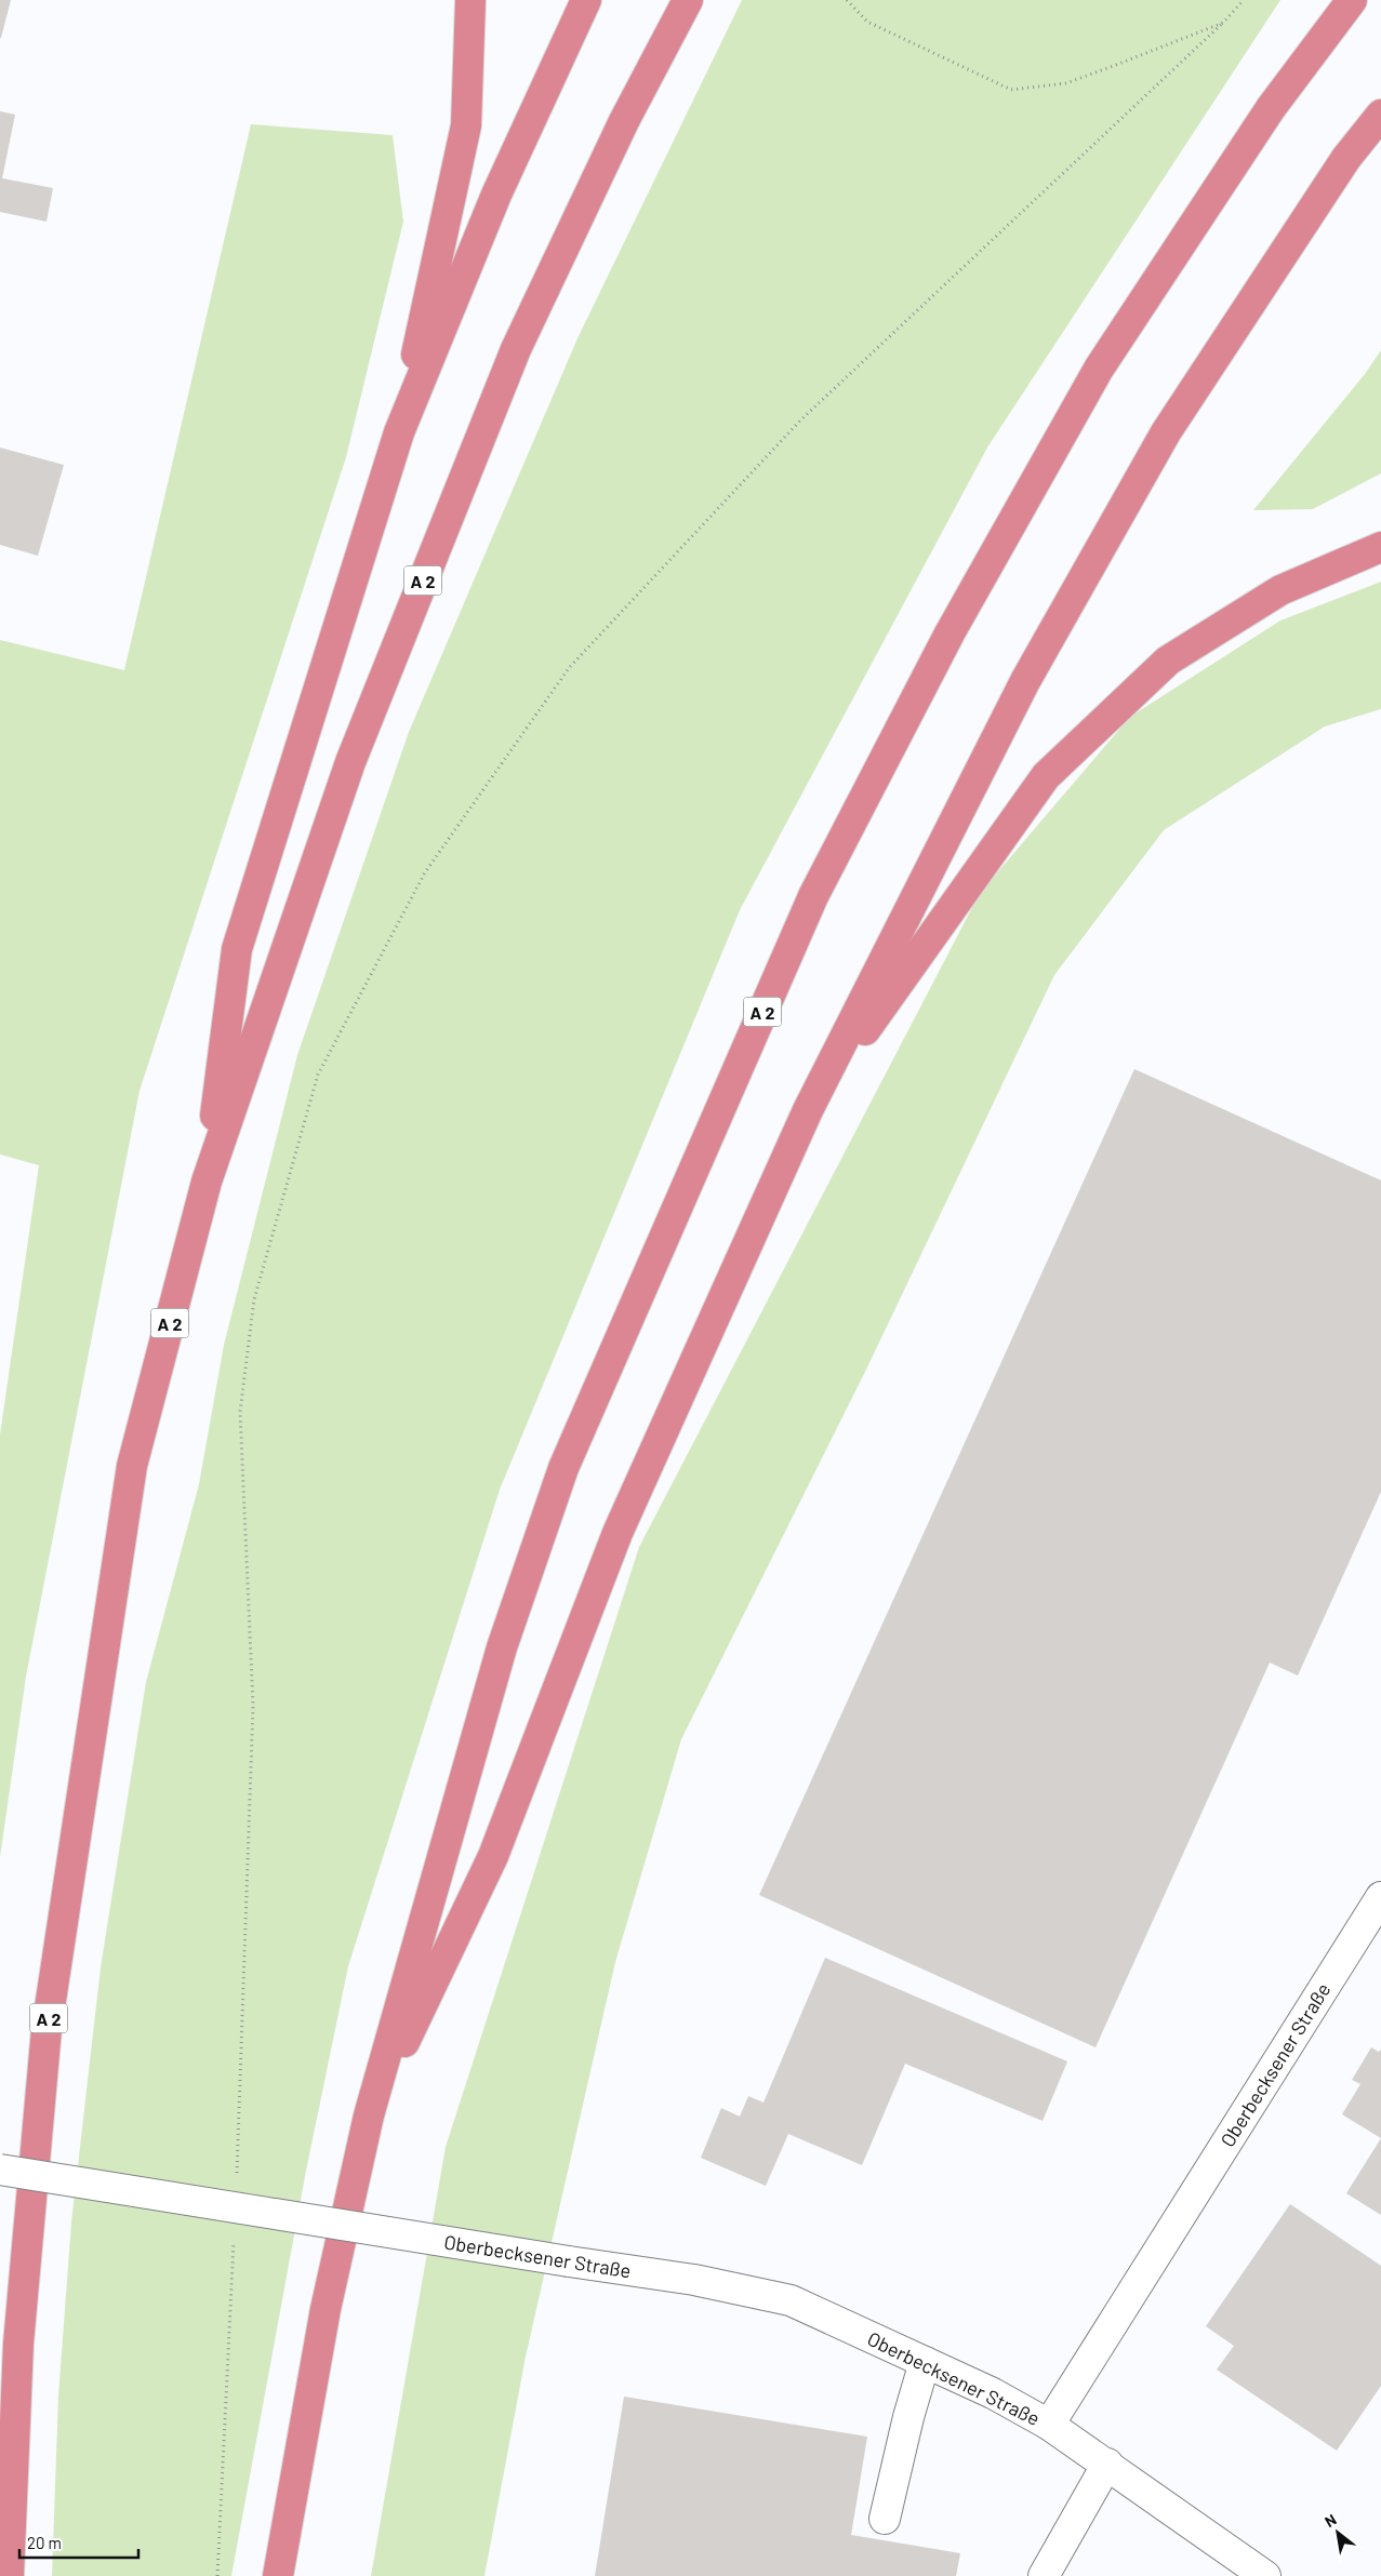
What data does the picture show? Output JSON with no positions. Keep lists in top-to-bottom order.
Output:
{
  "streets": {
    "highway": ["A 2"],
    "street": ["Oberbecksener Straße"]
  },
  "scale_bar": "20 m",
  "north": "top left"
}
